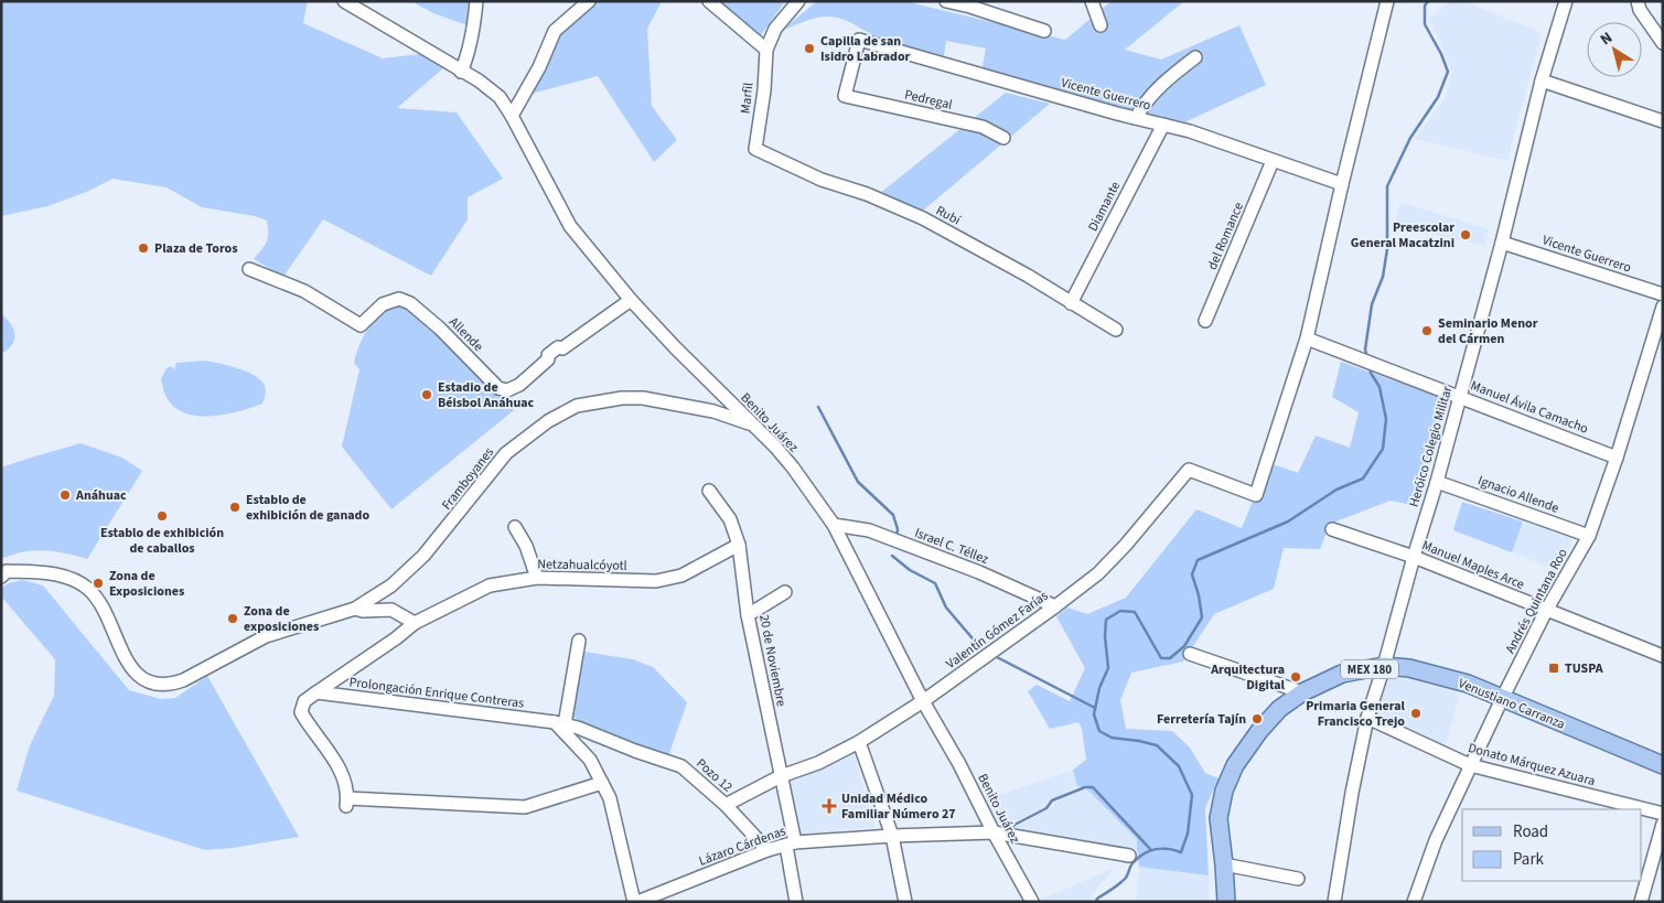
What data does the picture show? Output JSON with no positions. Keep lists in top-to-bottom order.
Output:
{
  "streets": {
    "main road": ["MEX 180", "Venustiano Carranza"],
    "street": [
      "Vicente Guerrero",
      "Marfil",
      "Pedregal",
      "Diamante",
      "Rubí",
      "del Romance",
      "Allende",
      "Manuel Ávila Camacho",
      "Benito Juárez",
      "Heróico Colegio Militar",
      "Framboyanes",
      "Ignacio Allende",
      "Israel C. Téllez",
      "Netzahualcóyotl",
      "Manuel Maples Arce",
      "Andrés Quintana Roo",
      "Valentín Gómez Farías",
      "20 de Noviembre",
      "Prolongación Enrique Contreras",
      "Donato Márquez Azuara",
      "Pozo 12",
      "Lázaro Cárdenas"
    ]
  },
  "crossings": [
    ["Vicente Guerrero", "Pedregal"],
    ["Vicente Guerrero", "Diamante"],
    ["Vicente Guerrero", "del Romance"],
    ["Vicente Guerrero", "Heróico Colegio Militar"],
    ["Marfil", "Rubí"],
    ["Diamante", "Rubí"],
    ["Allende", "Benito Juárez"],
    ["Manuel Ávila Camacho", "Heróico Colegio Militar"],
    ["Manuel Ávila Camacho", "Andrés Quintana Roo"],
    ["Manuel Ávila Camacho", "Valentín Gómez Farías"],
    ["Benito Juárez", "Framboyanes"],
    ["Benito Juárez", "Israel C. Téllez"],
    ["Benito Juárez", "Valentín Gómez Farías"],
    ["Benito Juárez", "Lázaro Cárdenas"],
    ["Heróico Colegio Militar", "Ignacio Allende"],
    ["Heróico Colegio Militar", "Manuel Maples Arce"],
    ["Heróico Colegio Militar", "Venustiano Carranza"],
    ["Heróico Colegio Militar", "Donato Márquez Azuara"],
    ["Ignacio Allende", "Andrés Quintana Roo"],
    ["Israel C. Téllez", "Valentín Gómez Farías"],
    ["Netzahualcóyotl", "20 de Noviembre"],
    ["Netzahualcóyotl", "Prolongación Enrique Contreras"],
    ["Manuel Maples Arce", "Andrés Quintana Roo"],
    ["Andrés Quintana Roo", "Venustiano Carranza"],
    ["Andrés Quintana Roo", "Donato Márquez Azuara"],
    ["Valentín Gómez Farías", "20 de Noviembre"],
    ["Valentín Gómez Farías", "Pozo 12"],
    ["20 de Noviembre", "Lázaro Cárdenas"],
    ["Prolongación Enrique Contreras", "Pozo 12"],
    ["Pozo 12", "Lázaro Cárdenas"]
  ],
  "places": {
    "other": [
      "Capilla de san Isidro Labrador",
      "Preescolar General Macatzini",
      "Plaza de Toros",
      "Seminario Menor del Cármen",
      "Estadio de Béisbol Anáhuac",
      "Anáhuac",
      "Establo de exhibición de ganado",
      "Establo de exhibición de caballos",
      "Zona de Exposiciones",
      "Zona de exposiciones",
      "Arquitectura Digital",
      "Primaria General Francisco Trejo",
      "Ferretería Tajín"
    ],
    "transit": ["TUSPA"],
    "health": ["Unidad Médico Familiar Número 27"]
  },
  "legend": ["Road", "Park"],
  "north": "top left"
}
